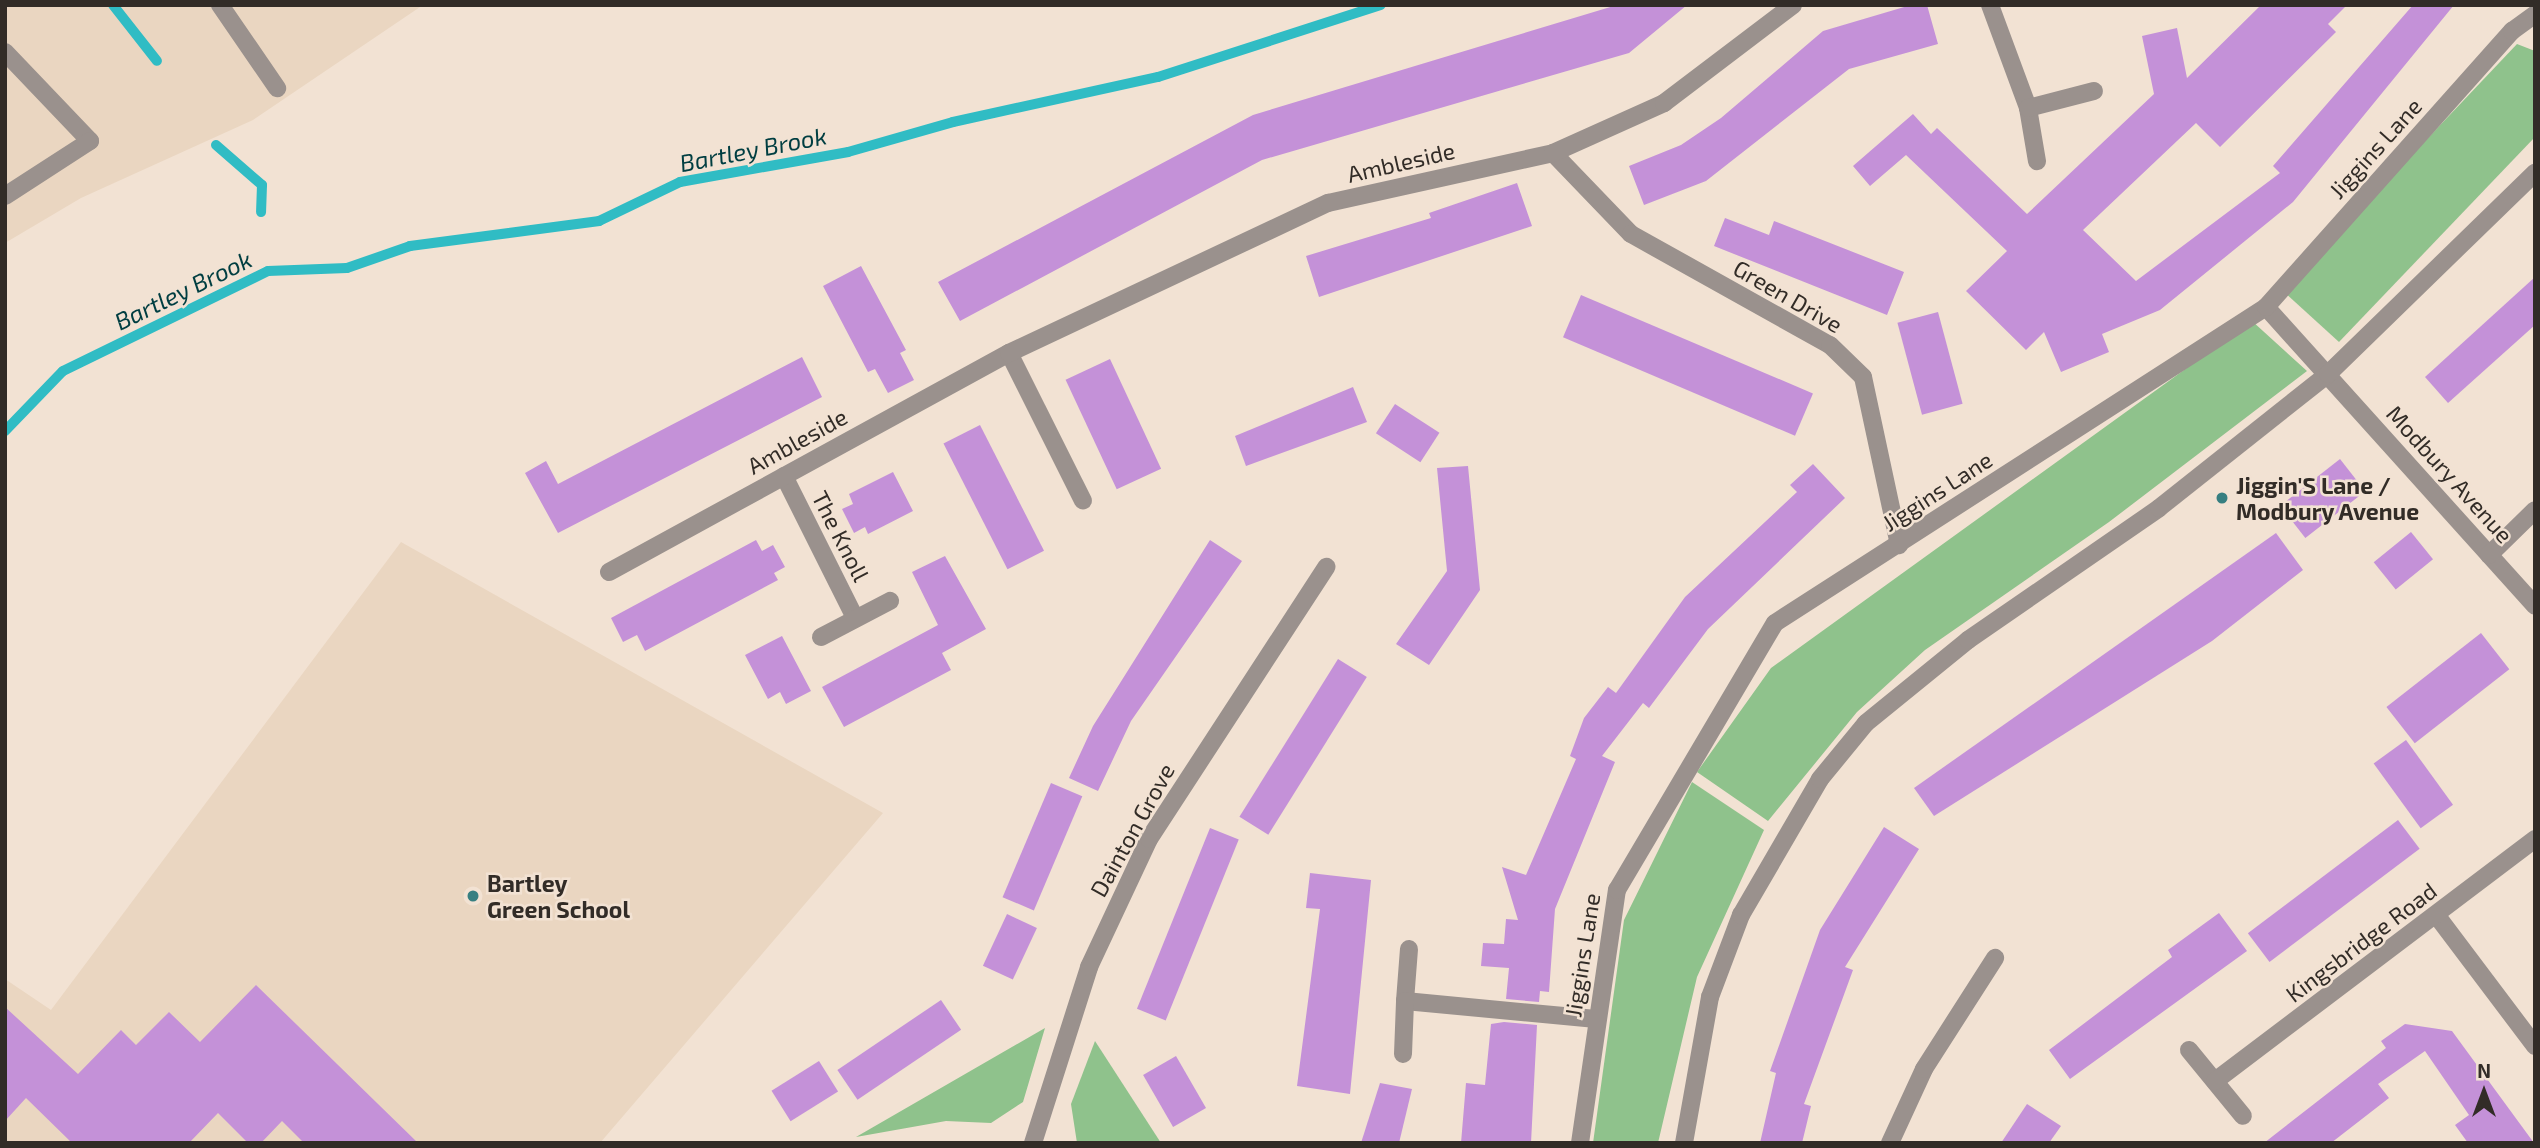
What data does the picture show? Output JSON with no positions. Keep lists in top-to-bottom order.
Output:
{
  "streets": {
    "street": [
      "Jiggins Lane",
      "Ambleside",
      "Green Drive",
      "Modbury Avenue",
      "The Knoll",
      "Dainton Grove",
      "Kingsbridge Road"
    ]
  },
  "crossings": [
    ["Jiggins Lane", "Green Drive"],
    ["Jiggins Lane", "Modbury Avenue"],
    ["Ambleside", "Green Drive"],
    ["Ambleside", "The Knoll"]
  ],
  "water": ["Bartley Brook"],
  "places": ["Jiggin'S Lane / Modbury Avenue", "Bartley Green School"],
  "north": "top"
}
